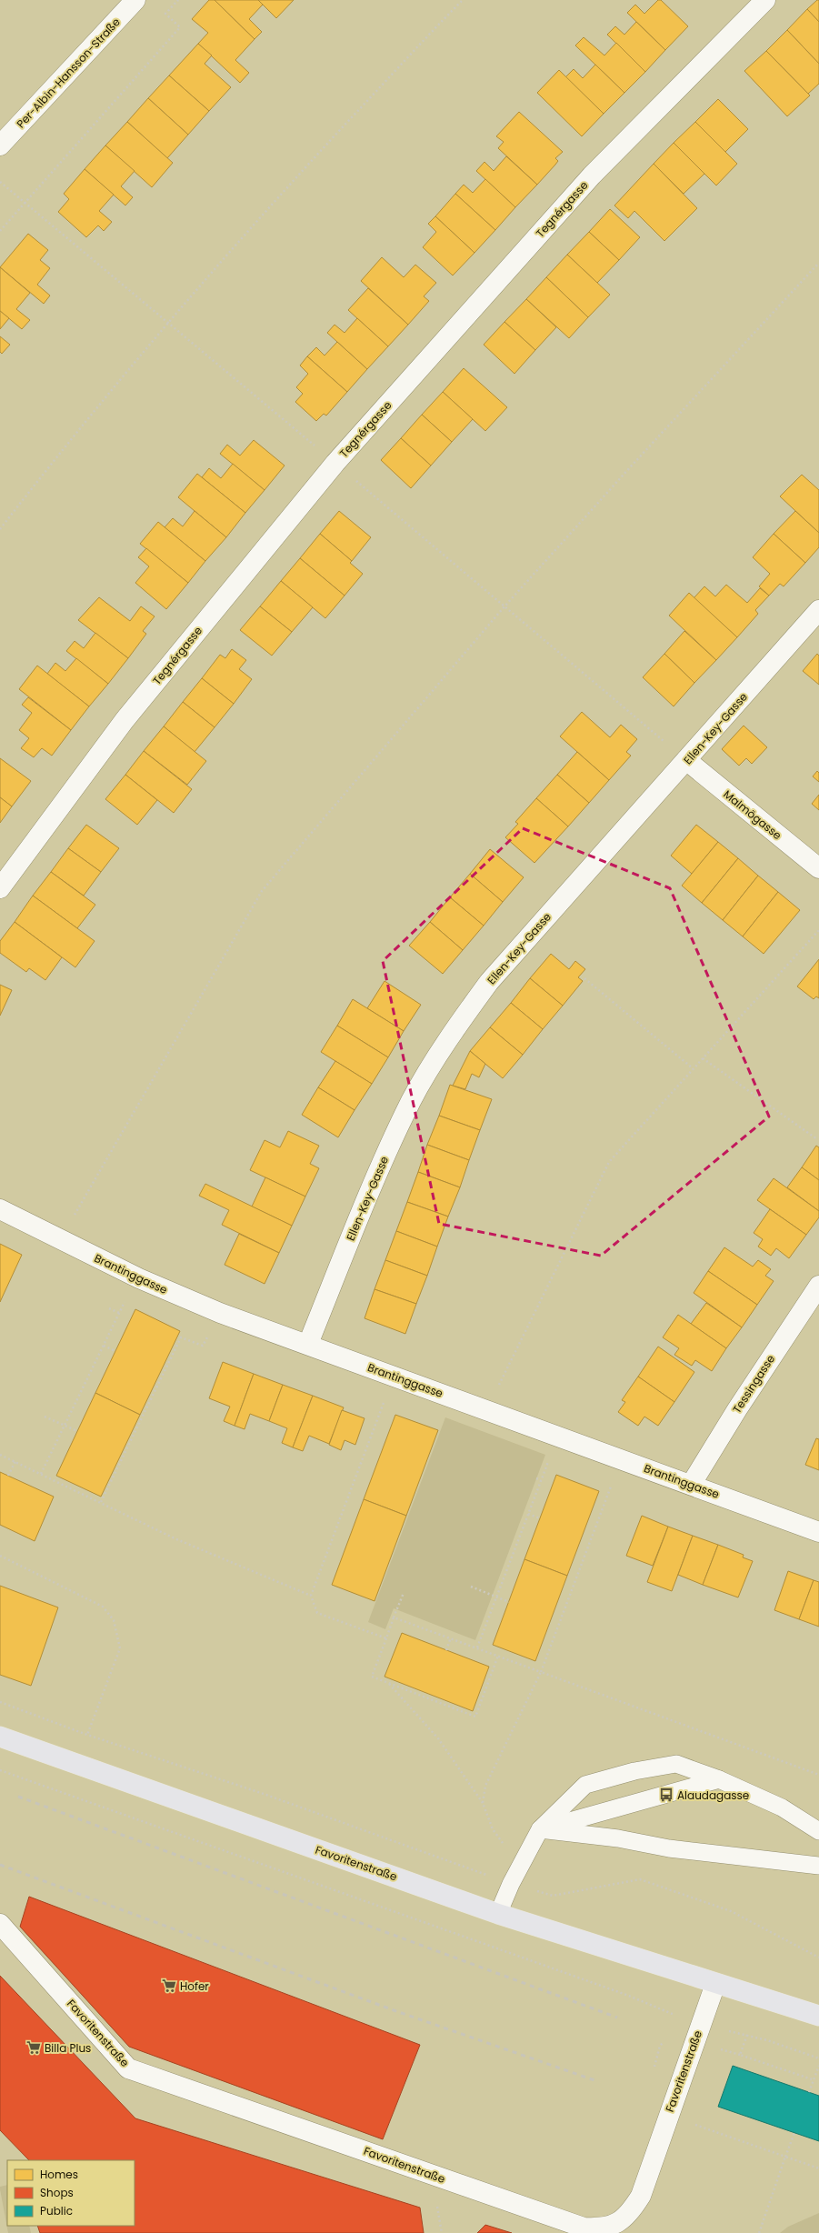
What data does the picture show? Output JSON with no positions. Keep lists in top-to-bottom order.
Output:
{
  "streets": {
    "main road": ["Favoritenstraße"],
    "street": [
      "Per-Albin-Hansson-Straße",
      "Tegnérgasse",
      "Ellen-Key-Gasse",
      "Malmögasse",
      "Brantinggasse",
      "Tessingasse"
    ]
  },
  "crossings": [
    ["Ellen-Key-Gasse", "Malmögasse"],
    ["Ellen-Key-Gasse", "Brantinggasse"],
    ["Brantinggasse", "Tessingasse"]
  ],
  "places": {
    "bus stop": ["Alaudagasse"],
    "supermarket": ["Hofer", "Billa Plus"]
  },
  "legend": ["Homes", "Shops", "Public"]
}
